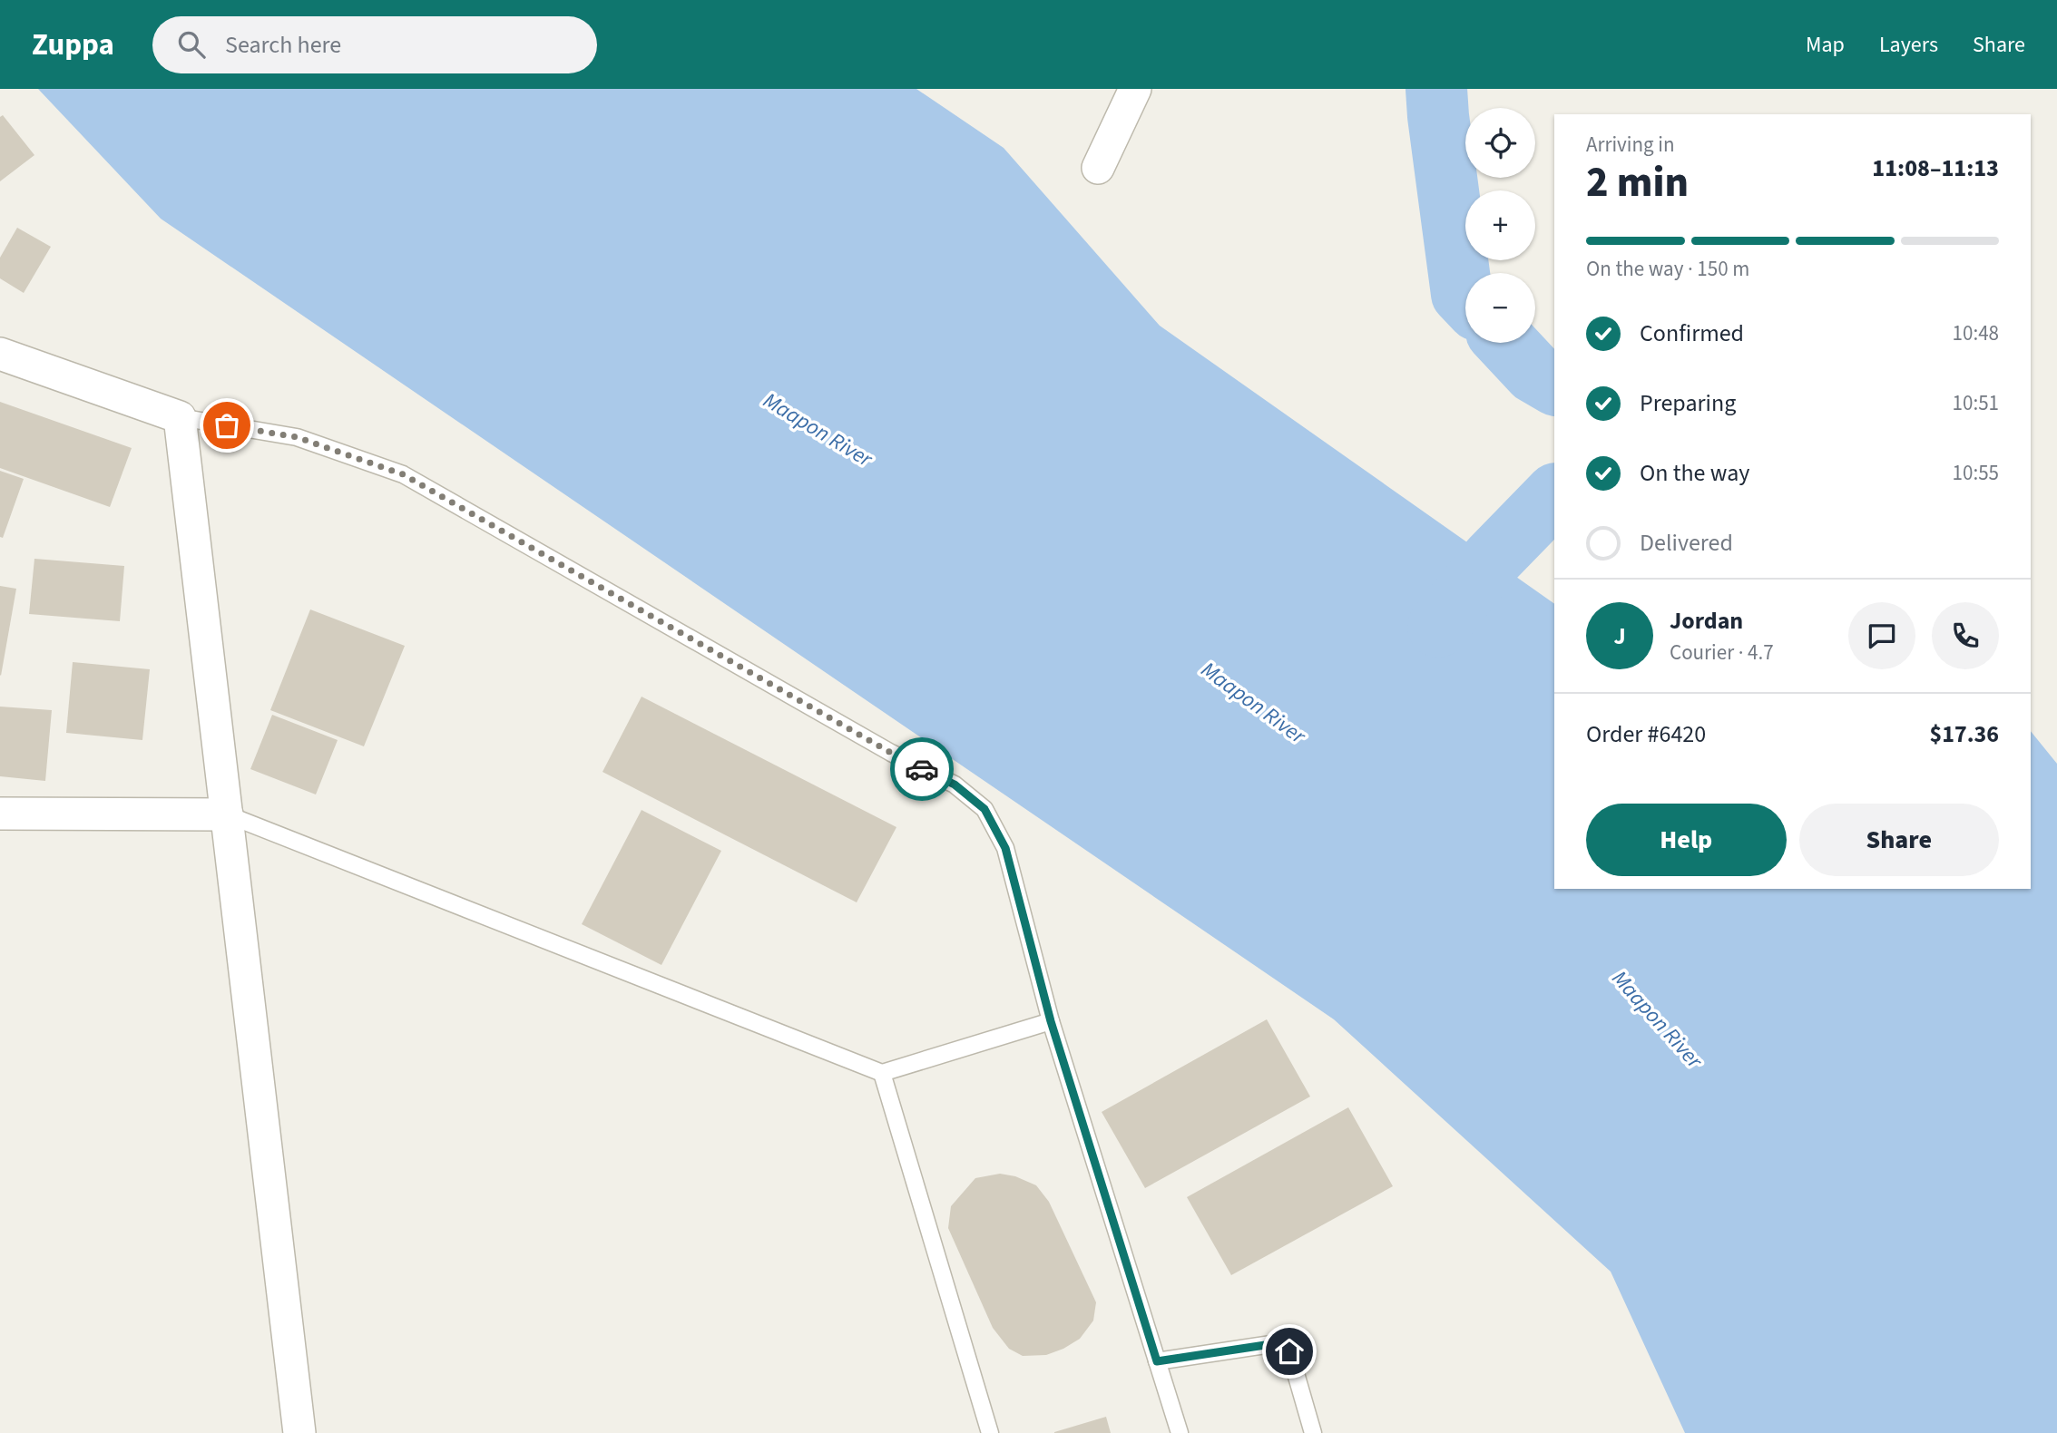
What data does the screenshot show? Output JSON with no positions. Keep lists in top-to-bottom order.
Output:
{
  "water": ["Maapon River"],
  "page": {
    "header": "Zuppa",
    "search": "Search here",
    "nav": ["Map", "Layers", "Share"],
    "map_buttons": ["+", "−"],
    "heading": ["2 min", "Arriving in", "11:08–11:13"],
    "panel": [
      "Jordan",
      "Courier · 4.7",
      "Order #6420",
      "$17.36"
    ],
    "bar": "On the way · 150 m",
    "list": [
      ["Confirmed", "10:48"],
      ["Preparing", "10:51"],
      ["On the way", "10:55"],
      "Delivered"
    ],
    "round": "J",
    "buttons": ["Help", "Share"]
  }
}
